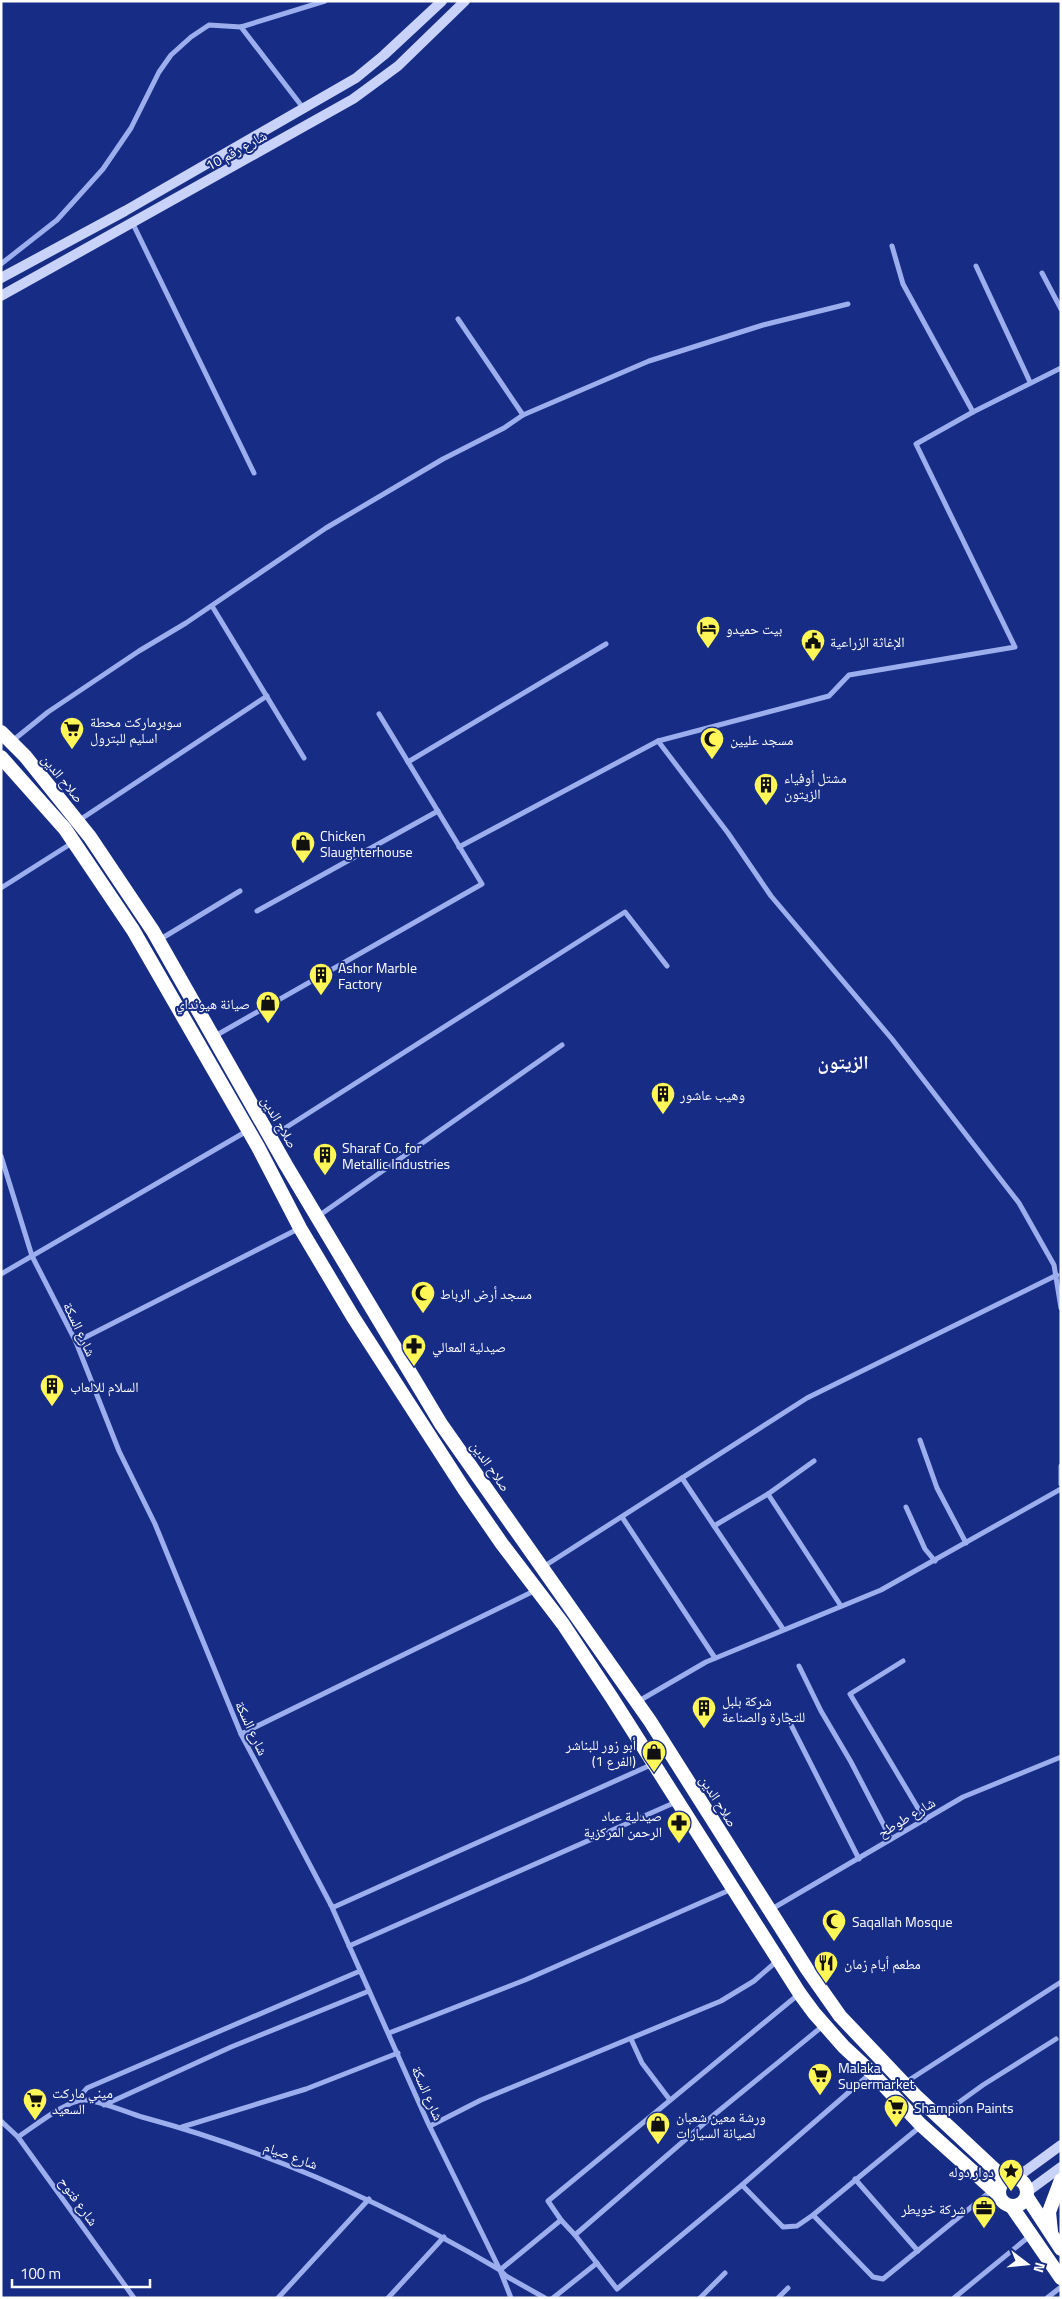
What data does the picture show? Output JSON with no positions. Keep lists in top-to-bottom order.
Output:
{
  "streets": {
    "highway": ["صلاح الدين"],
    "main road": ["شارع رقم 10"],
    "street": [
      "شارع السكة",
      "شارع طوطح",
      "شارع صيام",
      "شارع فتوح"
    ]
  },
  "crossings": [
    ["صلاح الدين", "شارع طوطح"],
    ["شارع السكة", "شارع صيام"]
  ],
  "districts": ["الزيتون"],
  "places": {
    "hotel": ["بيت حميدو"],
    "public building": ["الإغاثة الزراعية"],
    "supermarket": [
      "سوبرماركت محطة اسليم للبترول",
      "Malaka Supermarket",
      "ميني ماركت السعيد",
      "Shampion Paints"
    ],
    "mosque": ["مسجد عليين", "مسجد أرض الرباط", "Saqallah Mosque"],
    "building": [
      "مشتل أوفياء الزيتون",
      "Ashor Marble Factory",
      "وهيب عاشور",
      "Sharaf Co. for Metallic Industries",
      "السلام للالعاب",
      "شركة بلبل للتجارة والصناعة"
    ],
    "shop": [
      "Chicken Slaughterhouse",
      "صيانة هيونداي",
      "أبو زور للبناشر (الفرع 1)",
      "ورشة معين شعبان لصيانة السيارات"
    ],
    "pharmacy": ["صيدلية المعالي", "صيدلية عباد الرحمن المركزية"],
    "restaurant": ["مطعم أيام زمان"],
    "place": ["دوار دوله"],
    "office": ["شركة خويطر"]
  },
  "scale_bar": "100 m",
  "north": "right"
}
